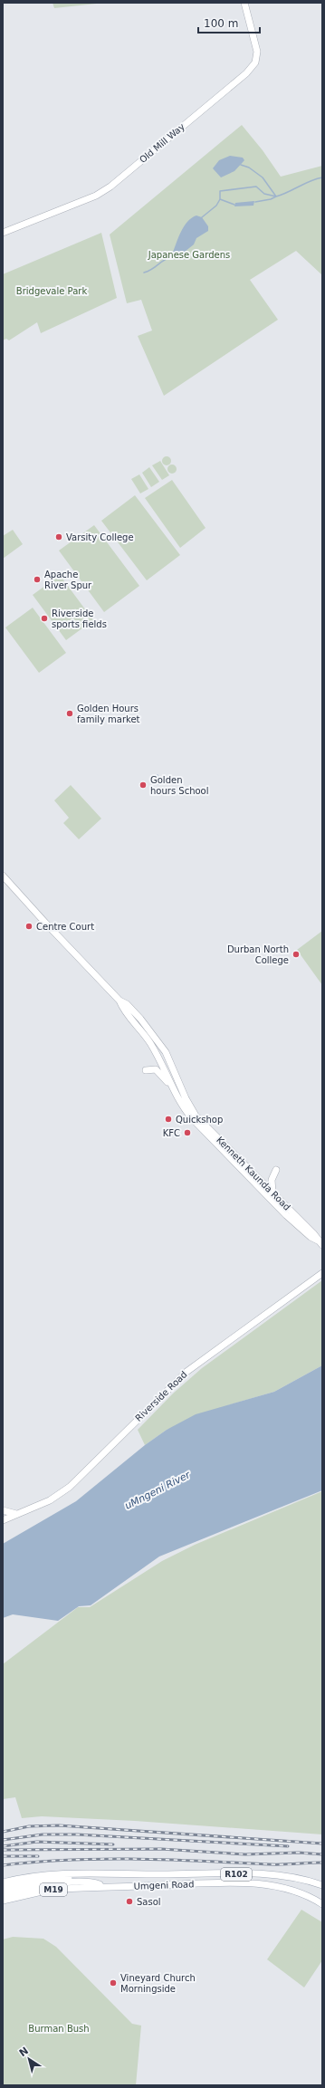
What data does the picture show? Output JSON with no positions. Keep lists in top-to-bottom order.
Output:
{
  "streets": {
    "main road": [
      "Old Mill Way",
      "Kenneth Kaunda Road",
      "Riverside Road",
      "R102",
      "Umgeni Road",
      "M19"
    ]
  },
  "water": ["uMngeni River"],
  "parks": ["Japanese Gardens", "Bridgevale Park", "Burman Bush"],
  "places": [
    "Varsity College",
    "Apache River Spur",
    "Riverside sports fields",
    "Golden Hours family market",
    "Golden hours School",
    "Centre Court",
    "Durban North College",
    "Quickshop",
    "KFC",
    "Sasol",
    "Vineyard Church Morningside"
  ],
  "scale_bar": "100 m",
  "north": "top left"
}
